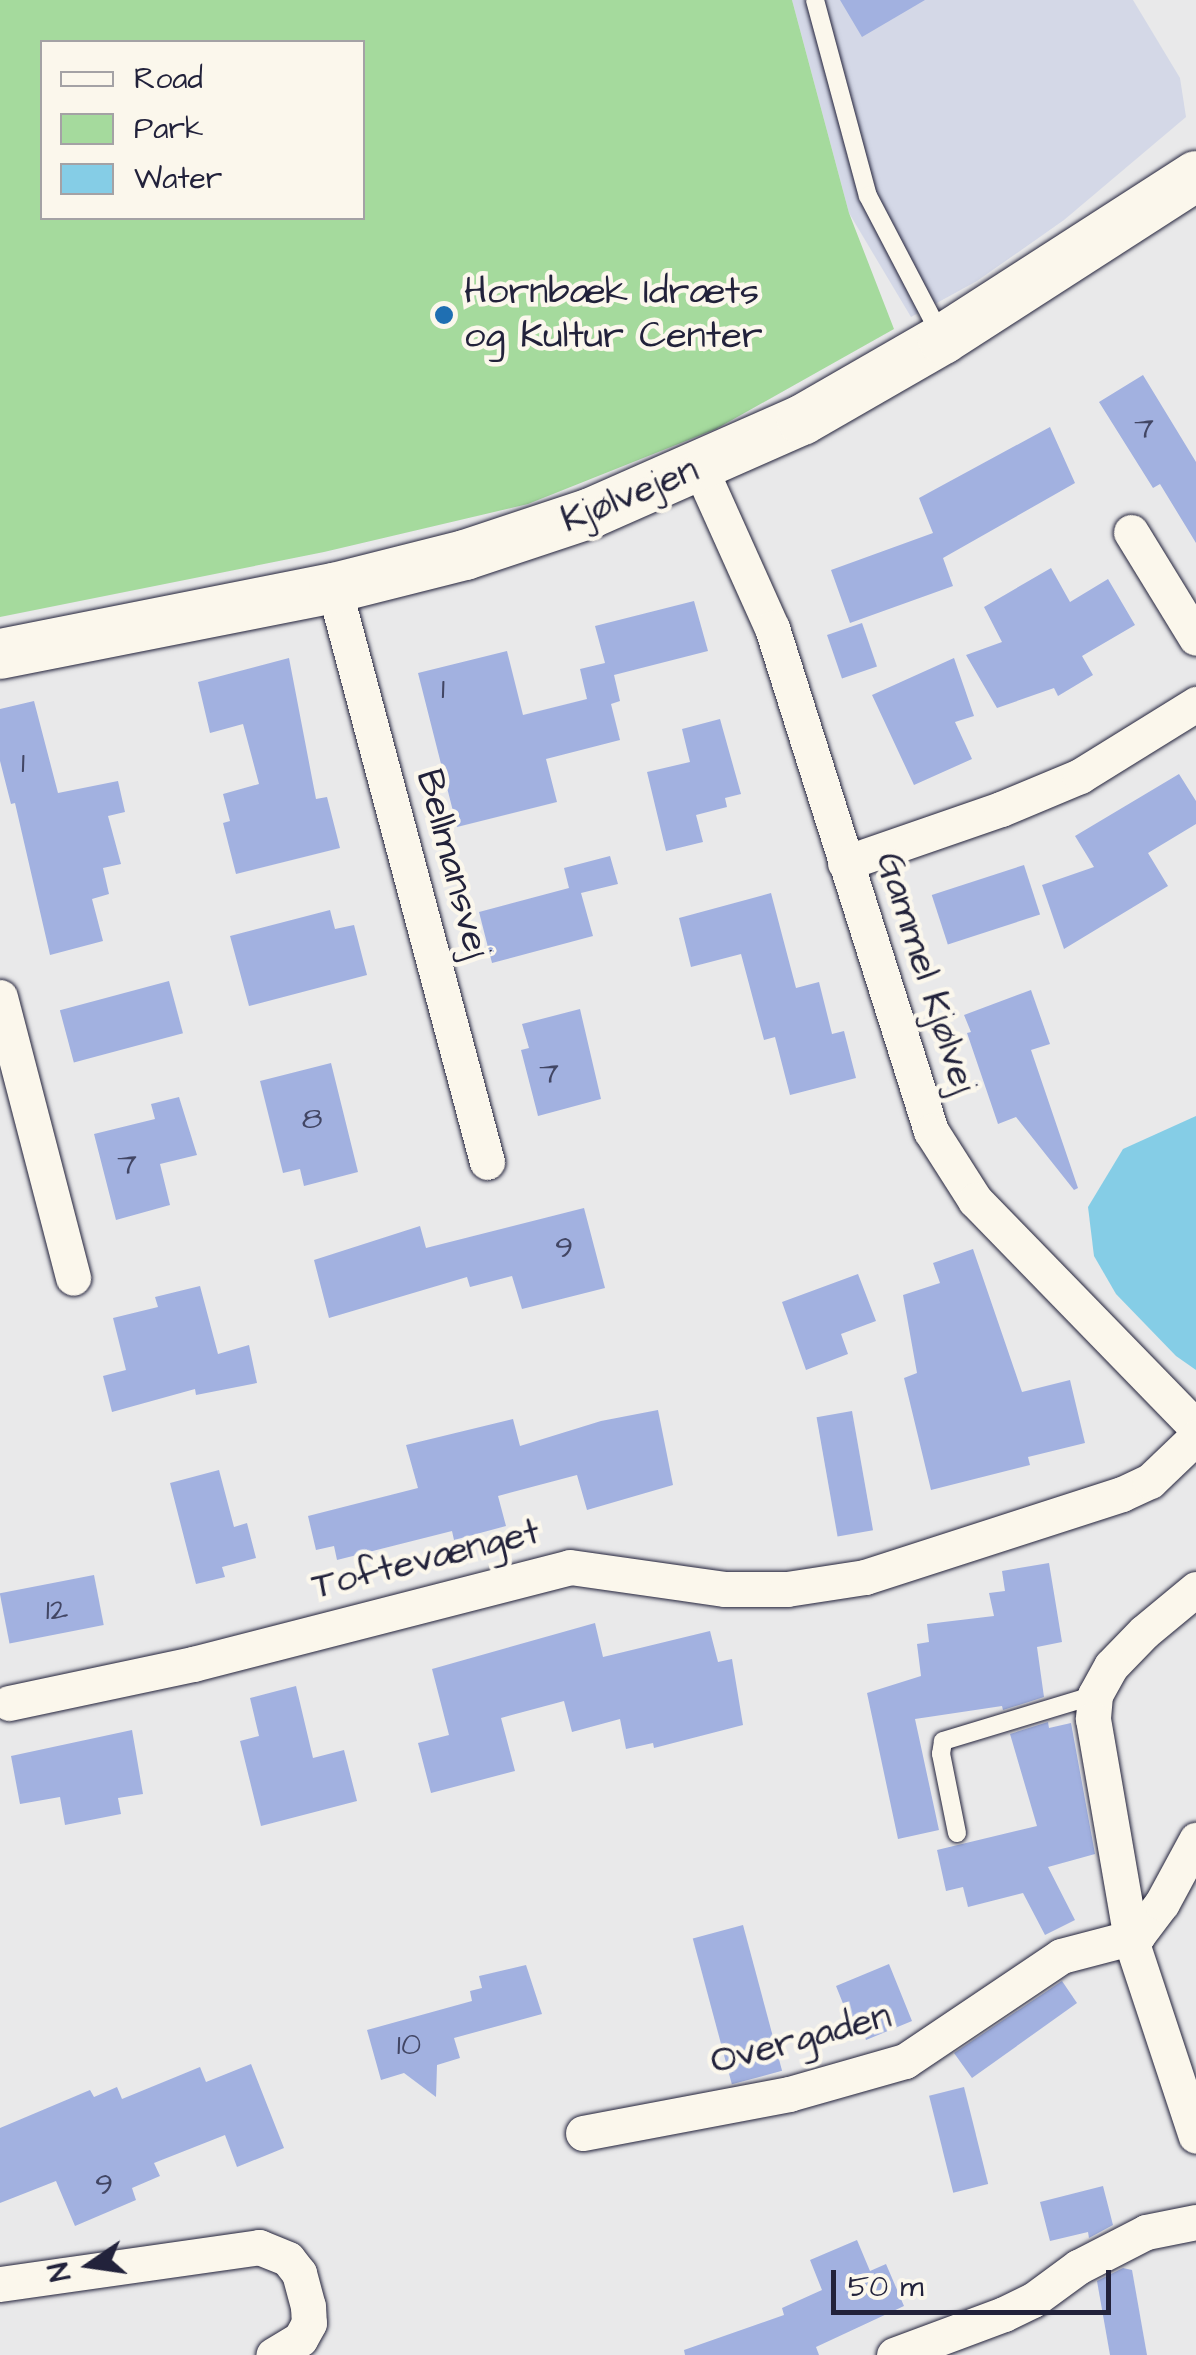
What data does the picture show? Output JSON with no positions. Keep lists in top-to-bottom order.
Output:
{
  "streets": {
    "street": [
      "Kjølvejen",
      "Bellmansvej",
      "Gammel Kjølvej",
      "Toftevænget",
      "Overgaden"
    ]
  },
  "crossings": [
    ["Kjølvejen", "Bellmansvej"],
    ["Kjølvejen", "Gammel Kjølvej"]
  ],
  "places": ["Hornbæk Idræts og Kultur Center"],
  "house_numbers": [
    "7",
    "1",
    "1",
    "7",
    "8",
    "7",
    "9",
    "12",
    "10",
    "9"
  ],
  "legend": ["Road", "Park", "Water"],
  "scale_bar": "50 m",
  "north": "left"
}
